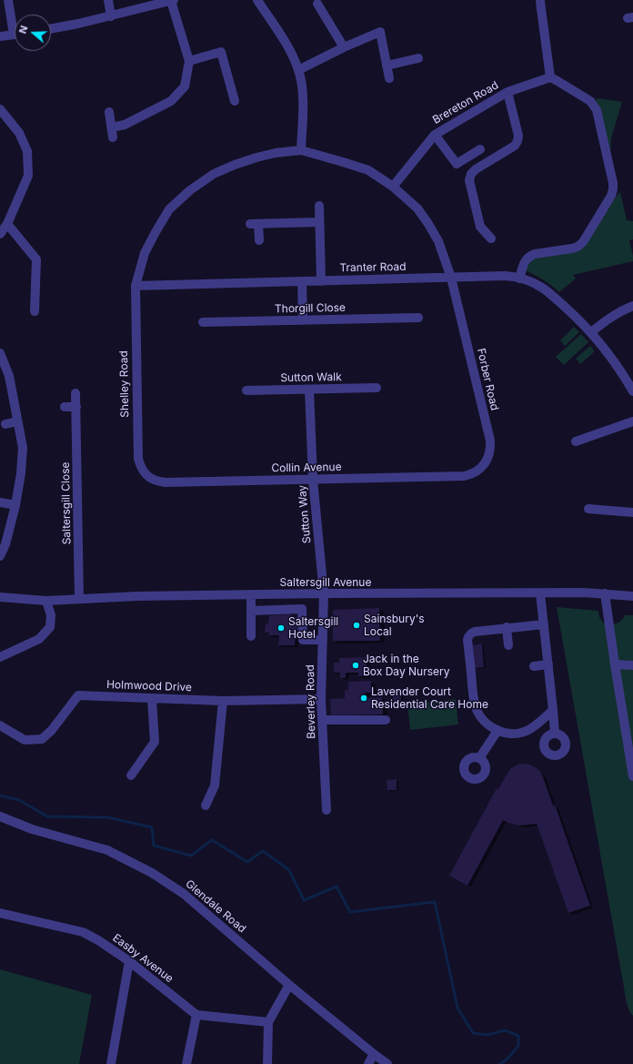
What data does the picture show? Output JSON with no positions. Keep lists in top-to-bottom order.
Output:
{
  "streets": {
    "street": [
      "Brereton Road",
      "Tranter Road",
      "Thorgill Close",
      "Sutton Walk",
      "Forber Road",
      "Shelley Road",
      "Collin Avenue",
      "Saltersgill Close",
      "Sutton Way",
      "Saltersgill Avenue",
      "Holmwood Drive",
      "Beverley Road",
      "Glendale Road",
      "Easby Avenue"
    ]
  },
  "crossings": [
    ["Brereton Road", "Forber Road"],
    ["Tranter Road", "Forber Road"],
    ["Tranter Road", "Shelley Road"],
    ["Sutton Walk", "Sutton Way"],
    ["Forber Road", "Shelley Road"],
    ["Forber Road", "Collin Avenue"],
    ["Shelley Road", "Collin Avenue"],
    ["Collin Avenue", "Sutton Way"],
    ["Saltersgill Close", "Saltersgill Avenue"],
    ["Sutton Way", "Saltersgill Avenue"],
    ["Sutton Way", "Beverley Road"],
    ["Saltersgill Avenue", "Beverley Road"],
    ["Holmwood Drive", "Beverley Road"]
  ],
  "places": [
    "Sainsbury's Local",
    "Saltersgill Hotel",
    "Jack in the Box Day Nursery",
    "Lavender Court Residential Care Home"
  ],
  "north": "left"
}
